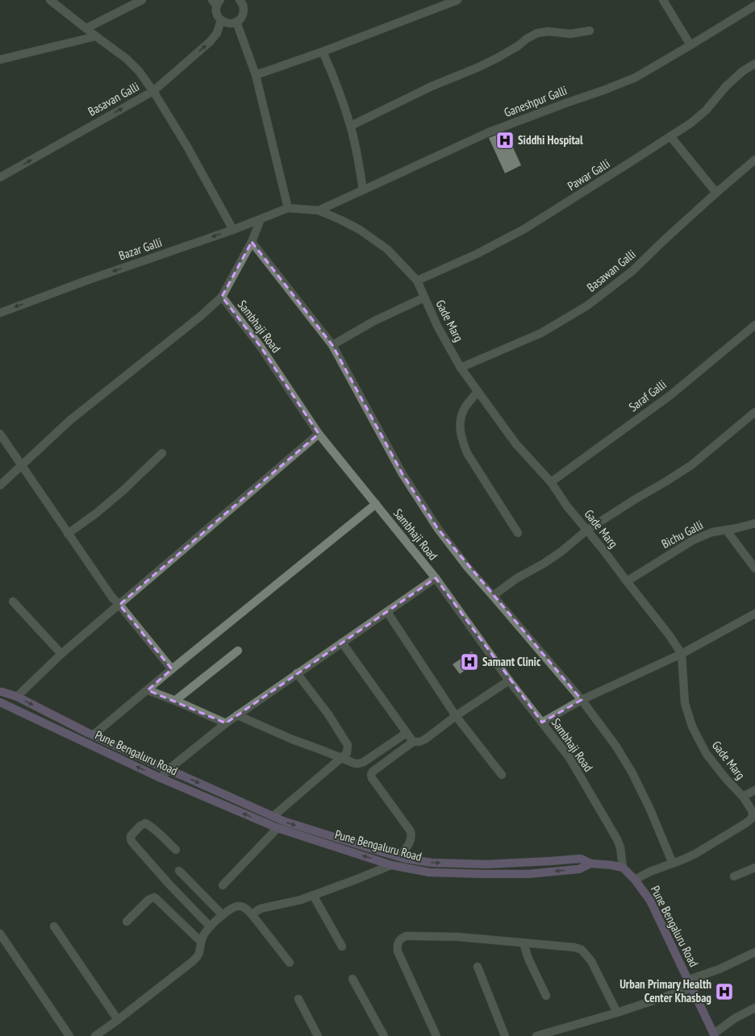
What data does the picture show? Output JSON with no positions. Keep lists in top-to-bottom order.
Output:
{
  "streets": {
    "main road": ["Pune Bengaluru Road"],
    "street": [
      "Basavan Galli",
      "Ganeshpur Galli",
      "Pawar Galli",
      "Bazar Galli",
      "Basawan Galli",
      "Gade Marg",
      "Sambhaji Road",
      "Saraf Galli",
      "Bichu Galli"
    ]
  },
  "crossings": [
    ["Ganeshpur Galli", "Gade Marg"],
    ["Pawar Galli", "Gade Marg"],
    ["Bazar Galli", "Gade Marg"],
    ["Bazar Galli", "Sambhaji Road"],
    ["Basawan Galli", "Gade Marg"],
    ["Gade Marg", "Saraf Galli"],
    ["Gade Marg", "Bichu Galli"],
    ["Gade Marg", "Pune Bengaluru Road"],
    ["Sambhaji Road", "Pune Bengaluru Road"]
  ],
  "one_way": ["Basavan Galli", "Bazar Galli"],
  "places": {
    "hospital": ["Siddhi Hospital", "Samant Clinic", "Urban Primary Health Center Khasbag"]
  }
}
